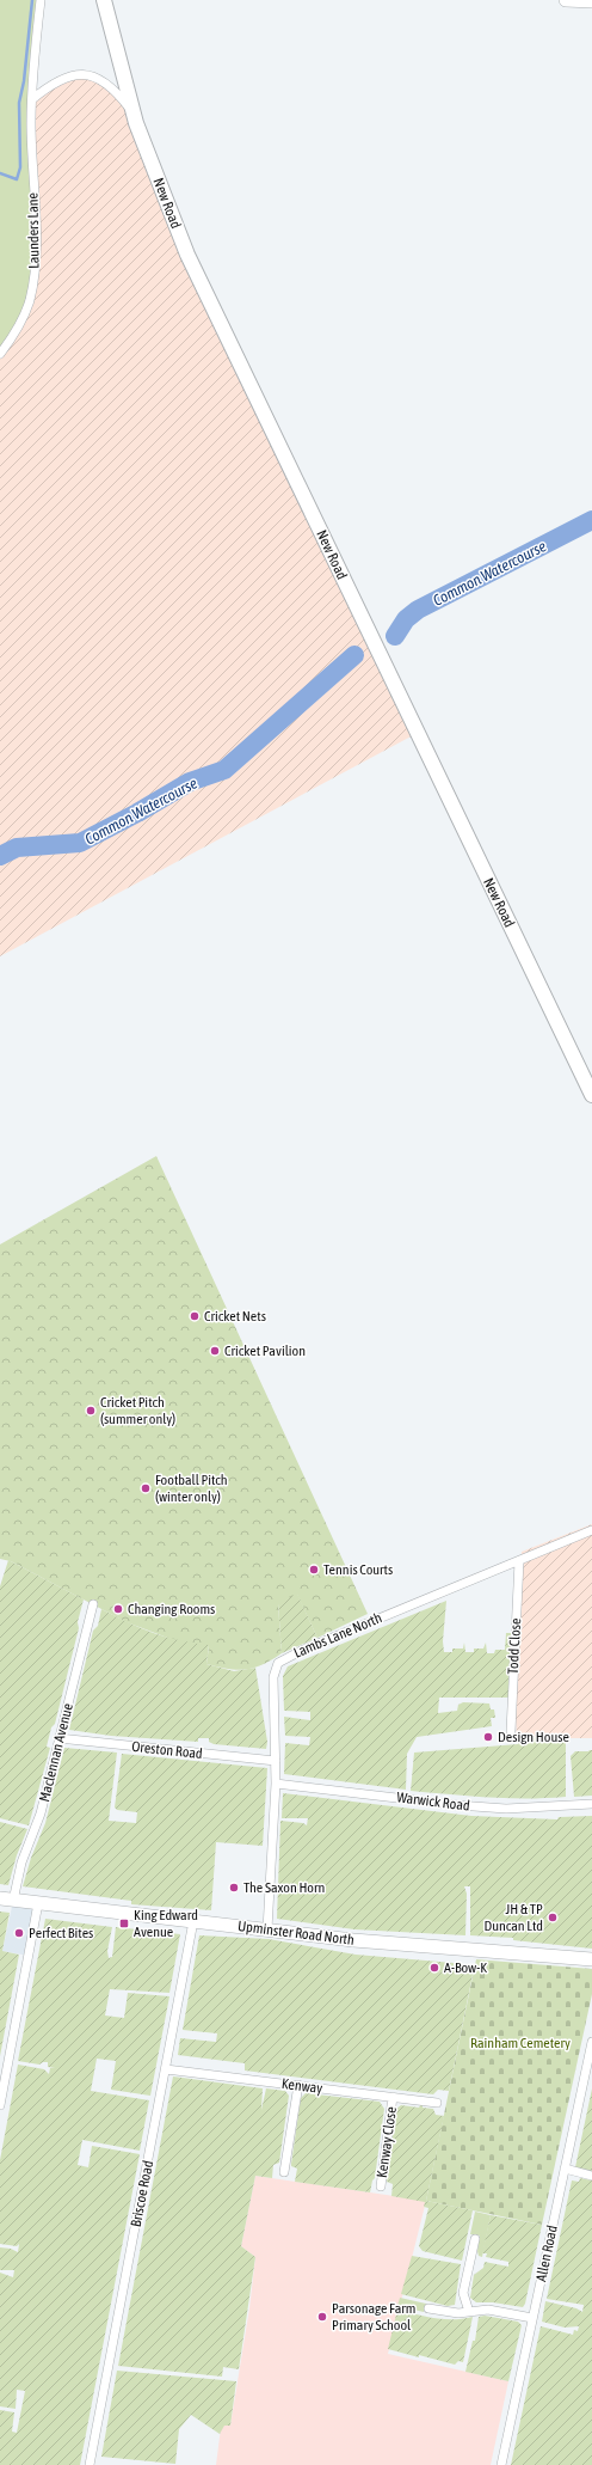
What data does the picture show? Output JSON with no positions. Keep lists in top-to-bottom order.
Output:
{
  "streets": {
    "main road": ["New Road"],
    "street": [
      "Launders Lane",
      "Lambs Lane North",
      "Todd Close",
      "Oreston Road",
      "Maclennan Avenue",
      "Warwick Road",
      "Upminster Road North",
      "Kenway",
      "Kenway Close",
      "Briscoe Road",
      "Allen Road"
    ]
  },
  "crossings": [
    ["Lambs Lane North", "Todd Close"],
    ["Lambs Lane North", "Oreston Road"],
    ["Lambs Lane North", "Warwick Road"],
    ["Lambs Lane North", "Upminster Road North"],
    ["Oreston Road", "Maclennan Avenue"],
    ["Maclennan Avenue", "Upminster Road North"],
    ["Upminster Road North", "Briscoe Road"],
    ["Kenway", "Kenway Close"],
    ["Kenway", "Briscoe Road"]
  ],
  "water": ["Common Watercourse"],
  "parks": ["Rainham Cemetery"],
  "places": {
    "other": [
      "Cricket Nets",
      "Cricket Pavilion",
      "Cricket Pitch (summer only)",
      "Football Pitch (winter only)",
      "Tennis Courts",
      "Changing Rooms",
      "Design House",
      "The Saxon Horn",
      "JH & TP Duncan Ltd",
      "Perfect Bites",
      "A-Bow-K",
      "Parsonage Farm Primary School"
    ],
    "transit": ["King Edward Avenue"]
  }
}
